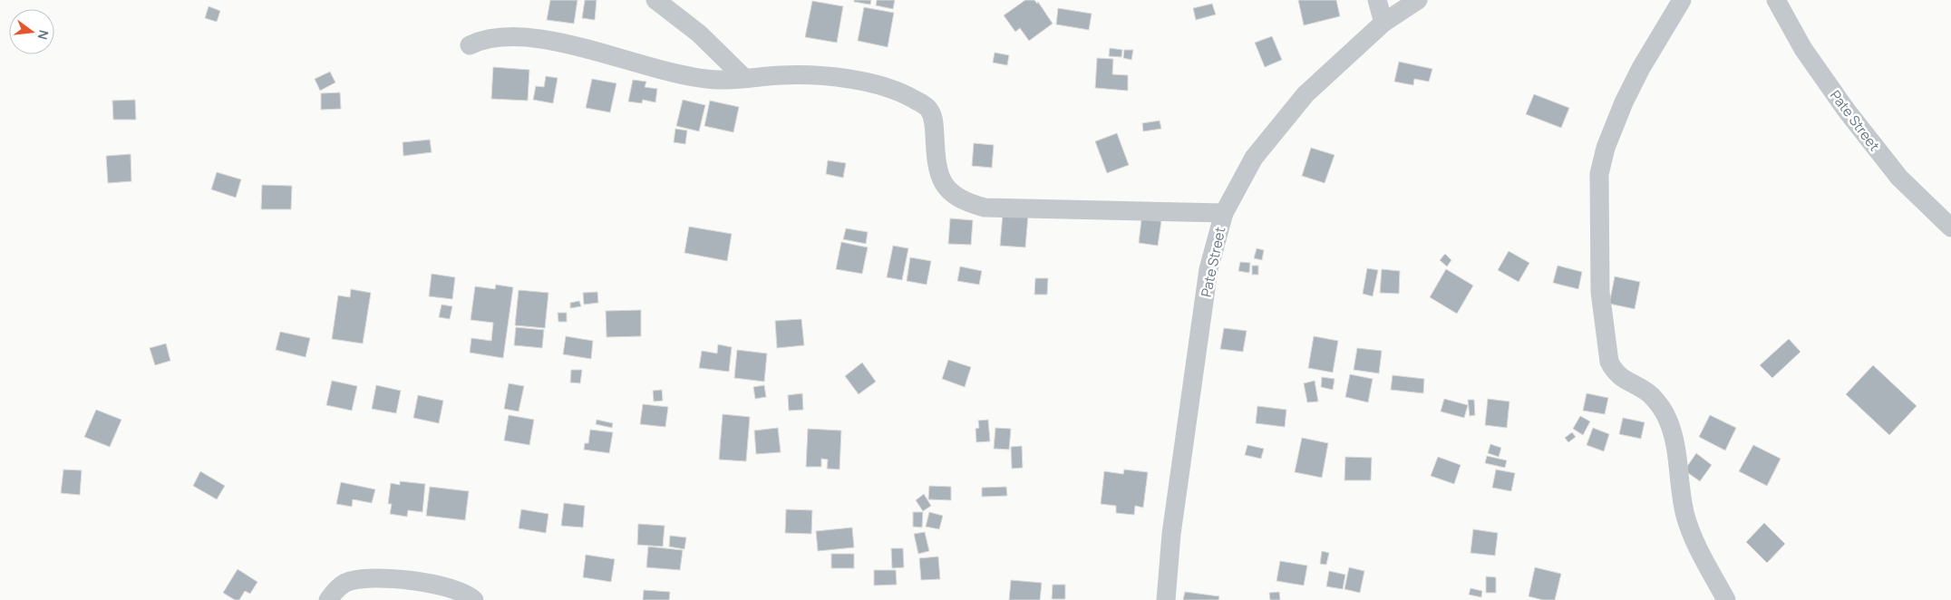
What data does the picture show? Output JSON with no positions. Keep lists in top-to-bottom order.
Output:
{
  "streets": {
    "street": ["Pate Street"]
  },
  "north": "right"
}
